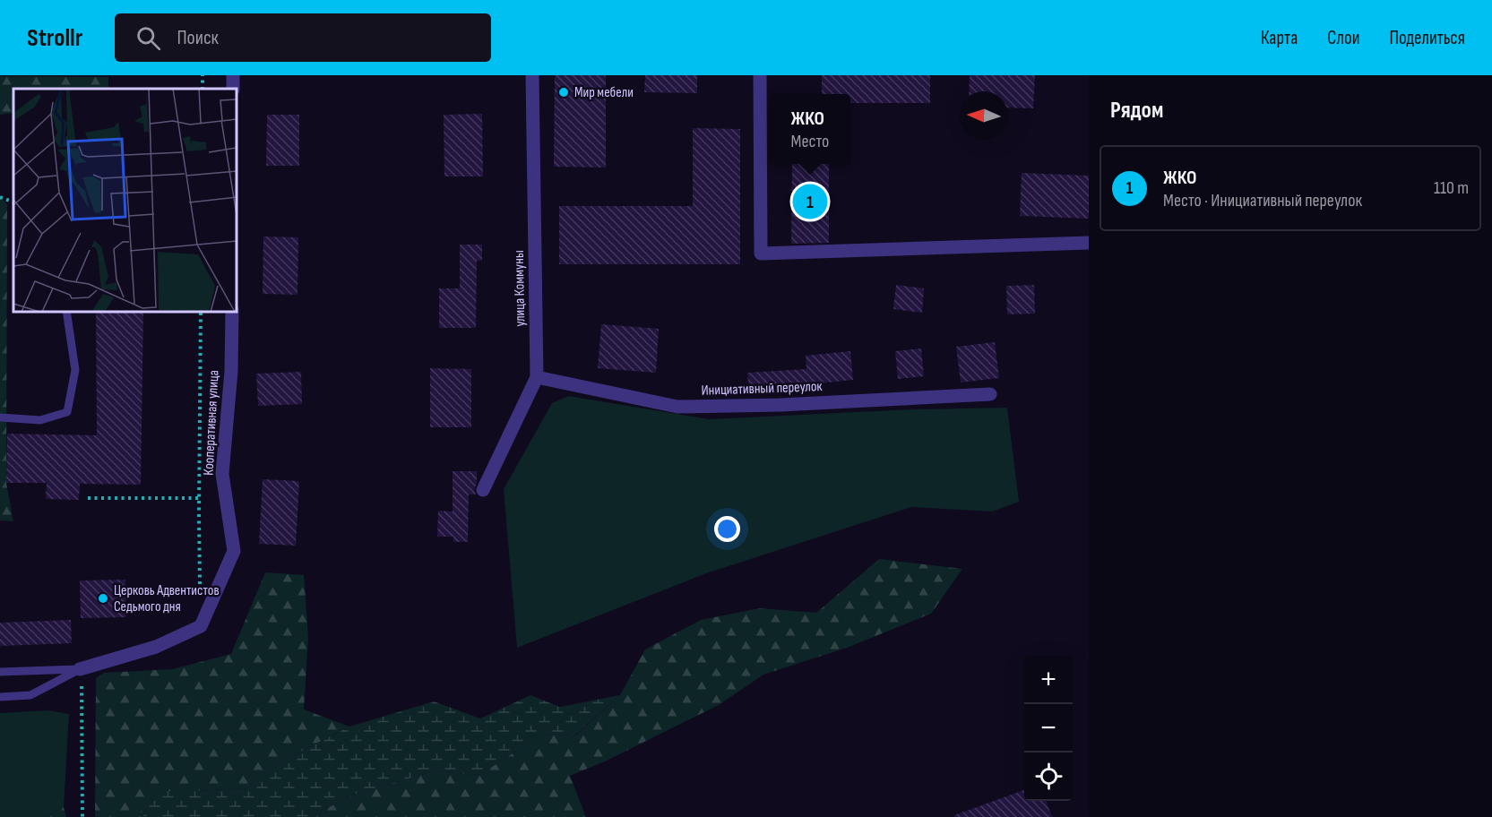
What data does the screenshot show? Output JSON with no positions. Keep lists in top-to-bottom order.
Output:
{
  "streets": {
    "street": ["улица Коммуны", "Инициативный переулок", "Кооперативная улица"]
  },
  "crossings": [
    ["улица Коммуны", "Инициативный переулок"]
  ],
  "places": ["Мир мебели", "Церковь Адвентистов Седьмого дня"],
  "north": "left",
  "page": {
    "header": "Strollr",
    "search": "Поиск",
    "nav": ["Карта", "Слои", "Поделиться"],
    "heading": "Рядом",
    "popup": ["ЖКО", "Место"],
    "list": [
      {
        "mark": "1",
        "name": "ЖКО",
        "note": "Место · Инициативный переулок",
        "value": "110 m"
      }
    ],
    "pins": "1",
    "map_buttons": ["+", "−"]
  }
}
